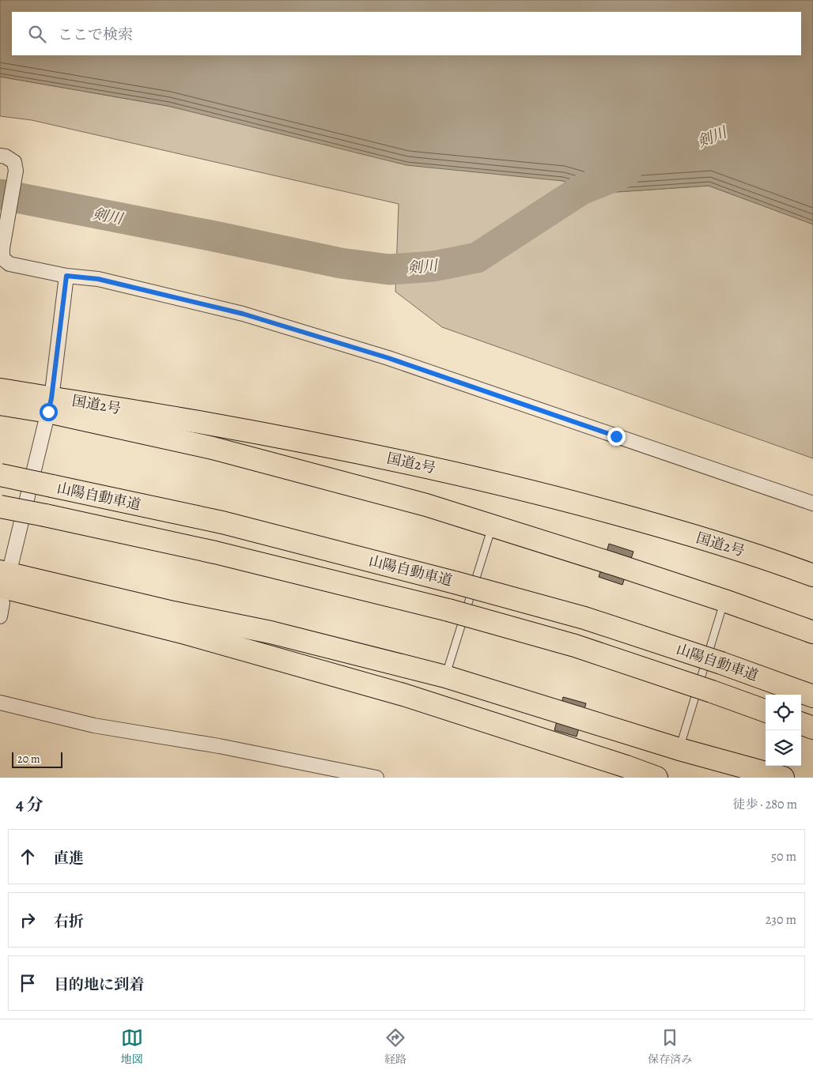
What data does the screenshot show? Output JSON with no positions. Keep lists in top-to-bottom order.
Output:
{
  "streets": {
    "highway": ["国道2号", "山陽自動車道"]
  },
  "water": ["剣川"],
  "scale_bar": "20 m",
  "page": {
    "search": "ここで検索",
    "scale": "20 m",
    "heading": ["4 分", "徒歩 · 280 m"],
    "list": [
      ["直進", "50 m"],
      ["右折", "230 m"],
      "目的地に到着"
    ],
    "nav": ["地図", "経路", "保存済み"]
  }
}
